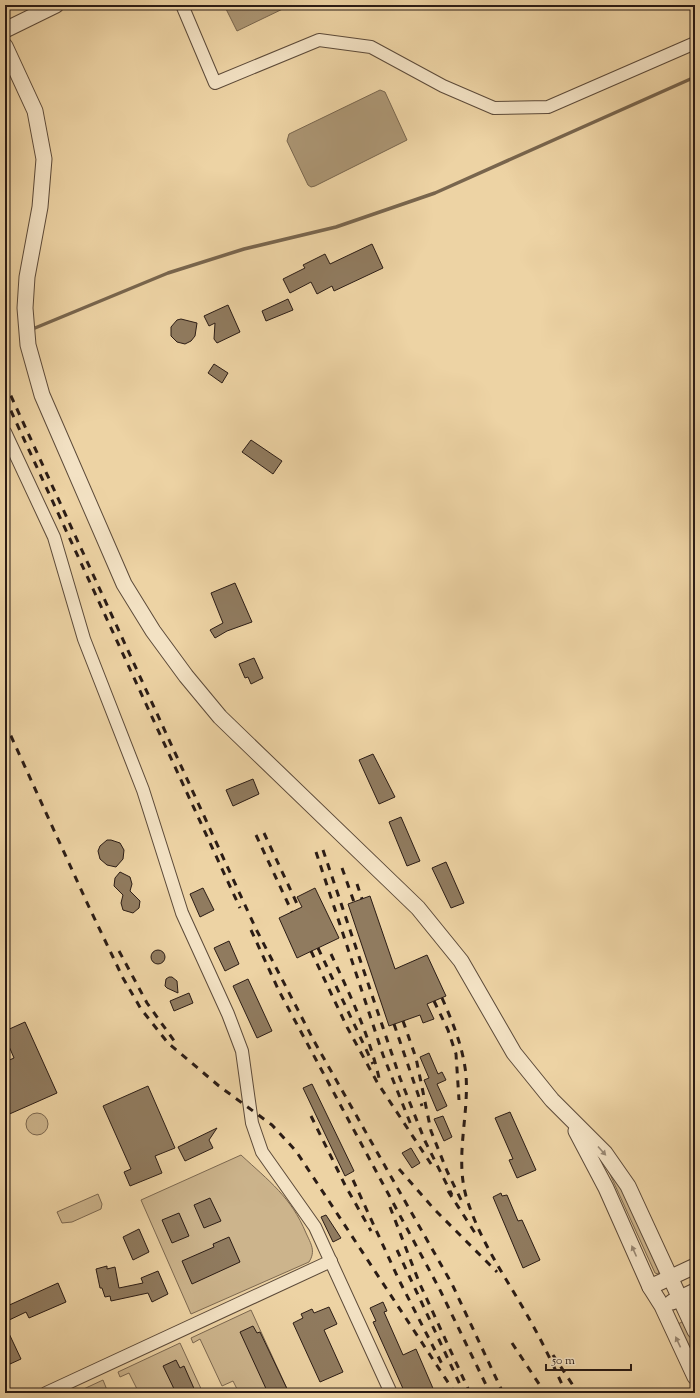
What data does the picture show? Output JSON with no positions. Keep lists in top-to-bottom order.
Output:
{
  "scale_bar": "50 m"
}
